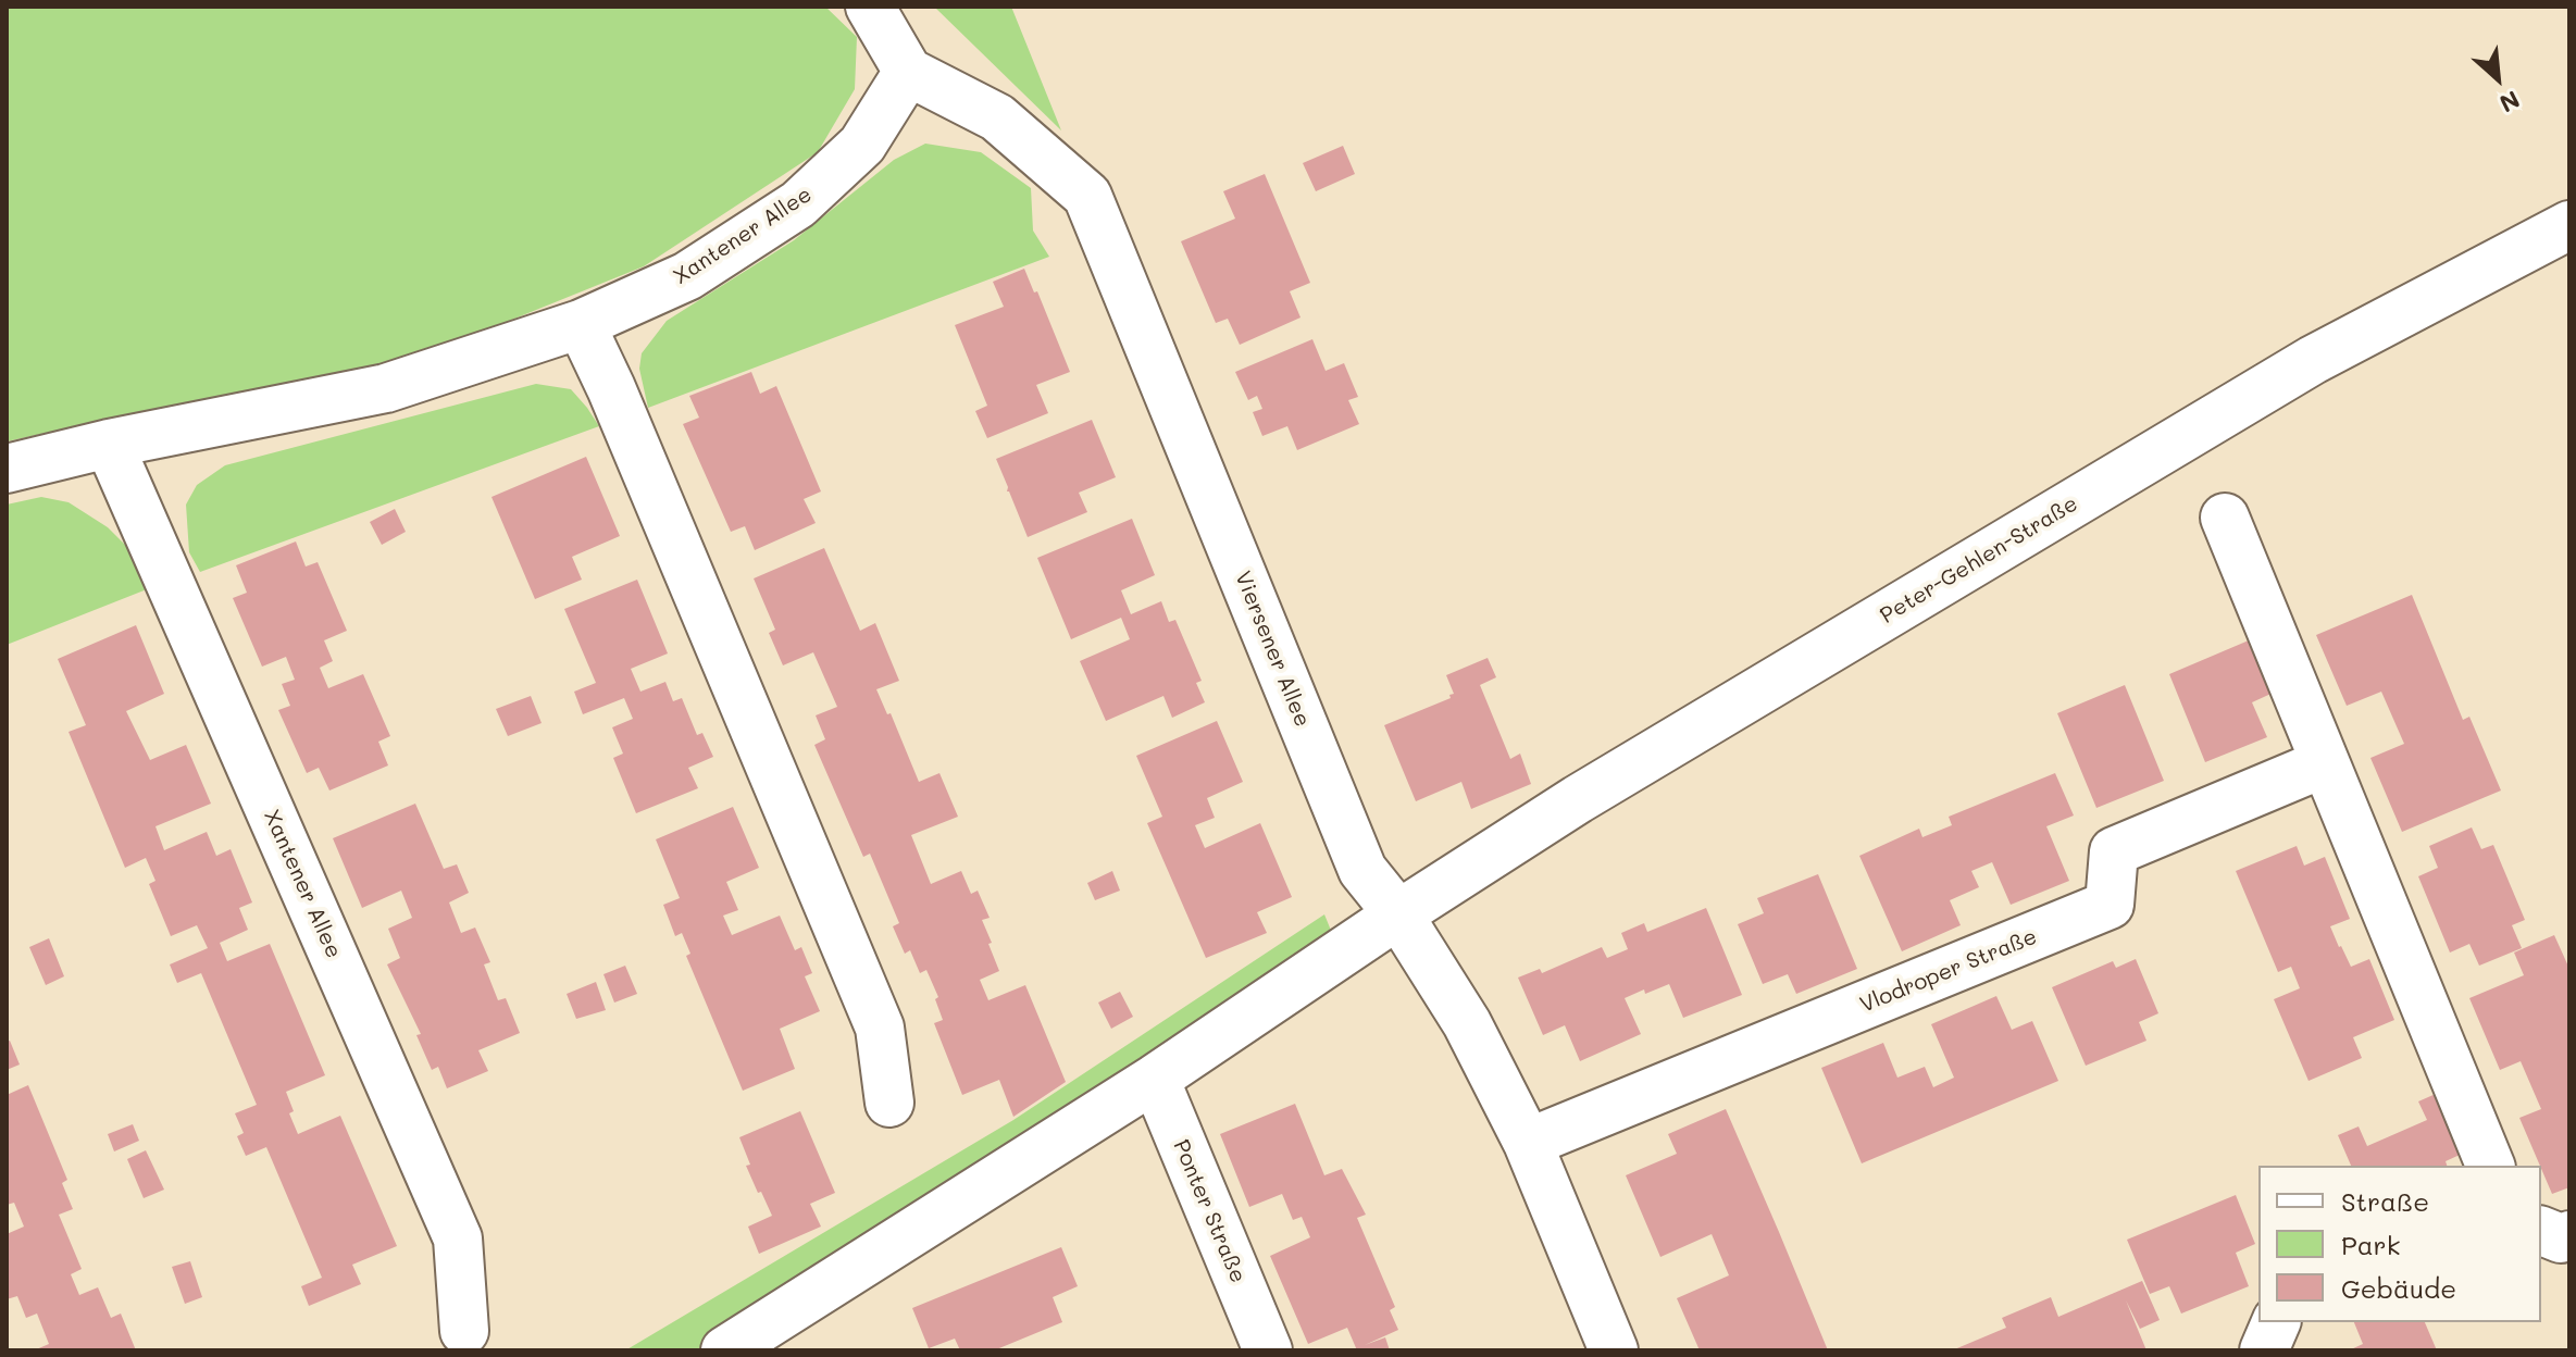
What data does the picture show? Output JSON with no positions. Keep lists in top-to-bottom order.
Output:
{
  "streets": {
    "street": [
      "Xantener Allee",
      "Peter-Gehlen-Straße",
      "Viersener Allee",
      "Vlodroper Straße",
      "Ponter Straße"
    ]
  },
  "crossings": [
    ["Xantener Allee", "Viersener Allee"],
    ["Peter-Gehlen-Straße", "Viersener Allee"],
    ["Peter-Gehlen-Straße", "Ponter Straße"],
    ["Viersener Allee", "Vlodroper Straße"]
  ],
  "legend": ["Straße", "Park", "Gebäude"],
  "north": "bottom right"
}
